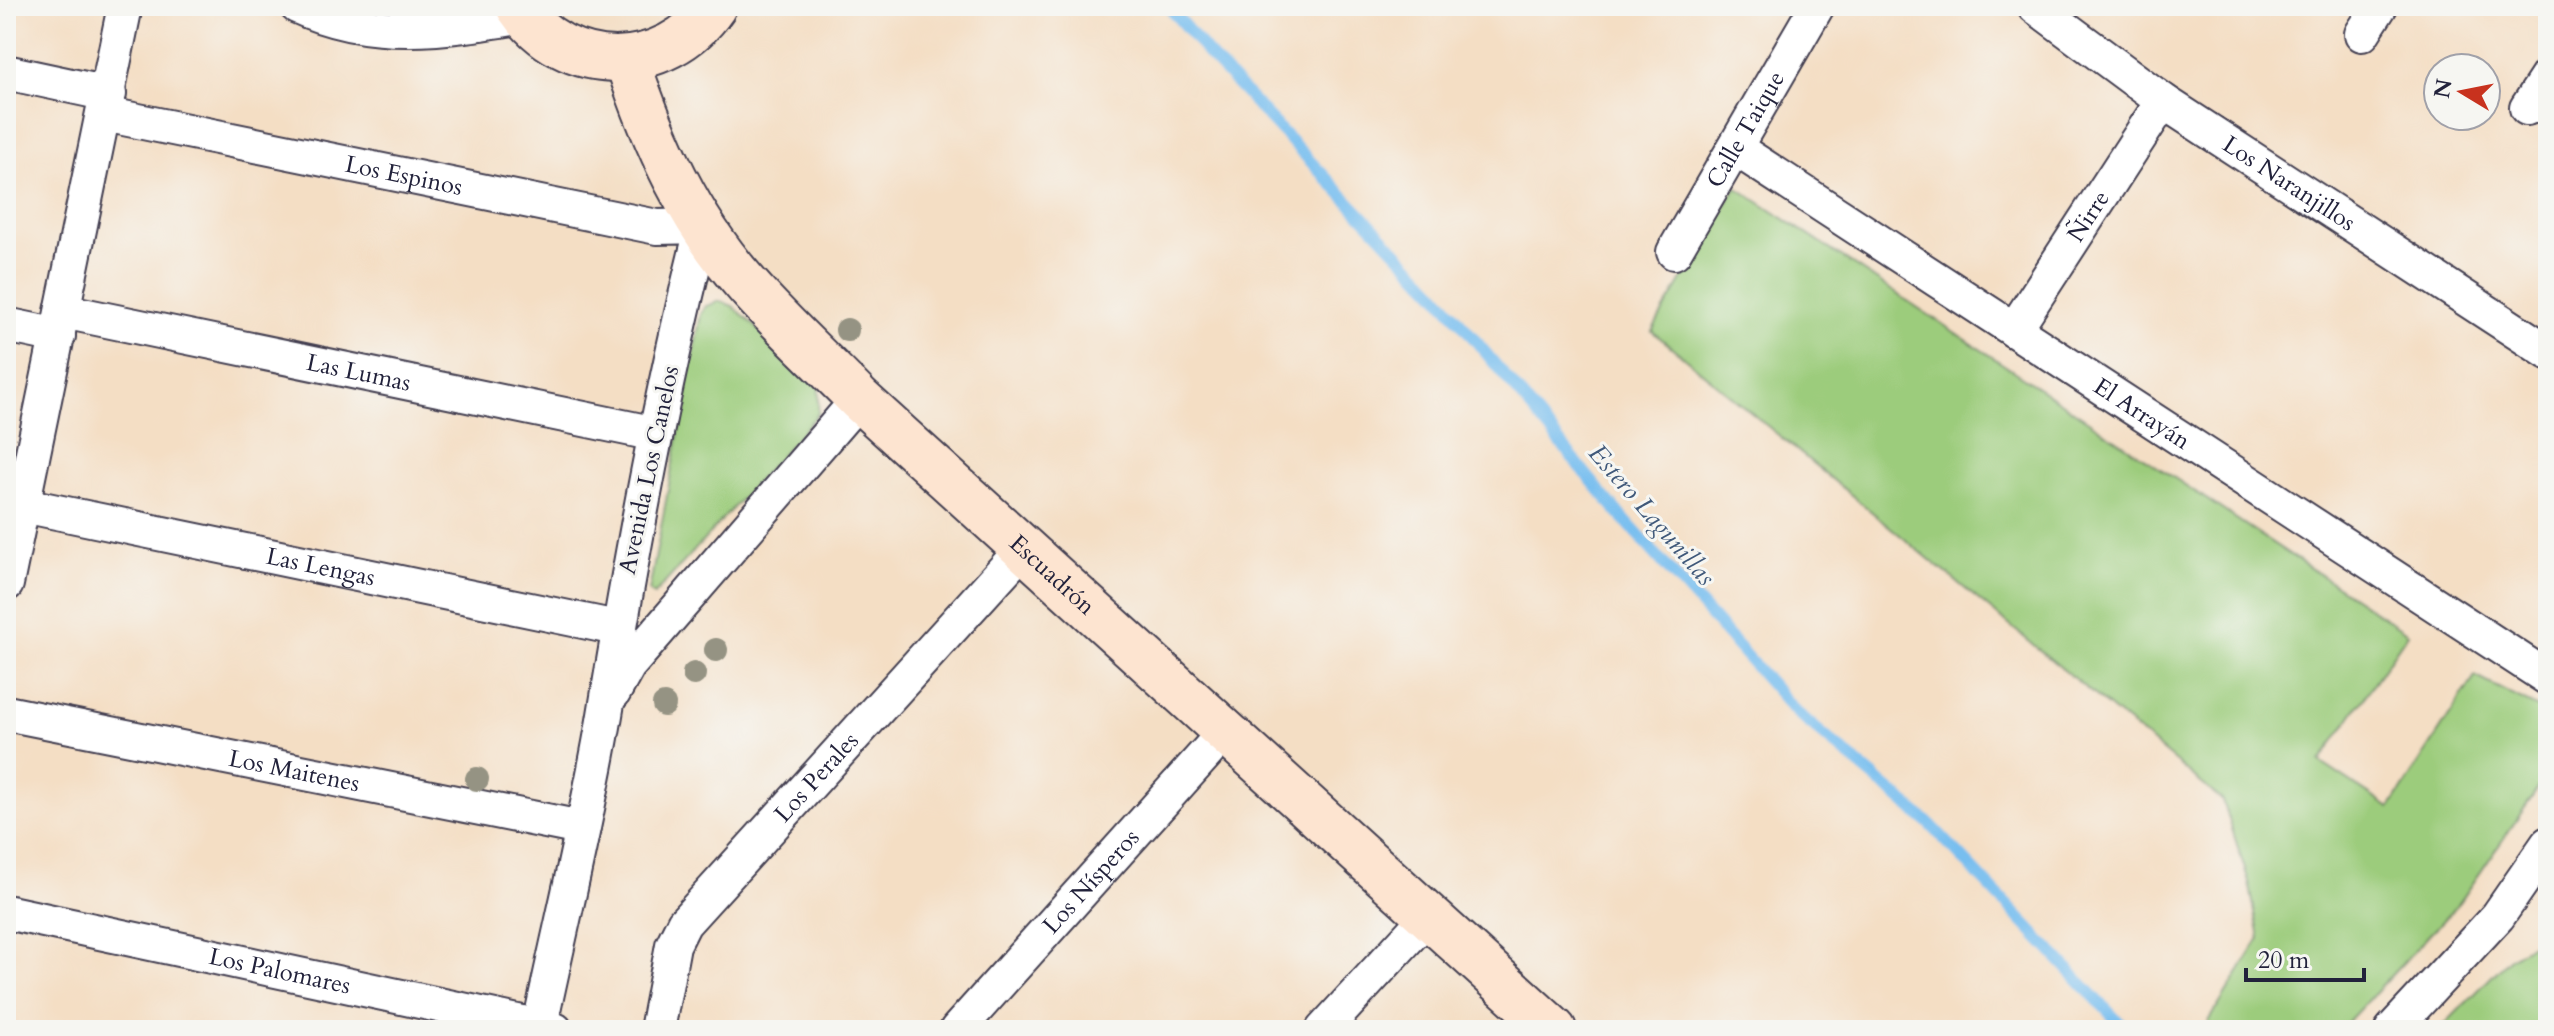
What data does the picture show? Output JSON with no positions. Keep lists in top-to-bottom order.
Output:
{
  "streets": {
    "street": [
      "Calle Taique",
      "Los Espinos",
      "Los Naranjillos",
      "Ñirre",
      "Las Lumas",
      "El Arrayán",
      "Avenida Los Canelos",
      "Las Lengas",
      "Escuadrón",
      "Los Maitenes",
      "Los Perales",
      "Los Nísperos",
      "Los Palomares"
    ]
  },
  "crossings": [
    ["Calle Taique", "El Arrayán"],
    ["Los Espinos", "Avenida Los Canelos"],
    ["Los Espinos", "Escuadrón"],
    ["Los Naranjillos", "Ñirre"],
    ["Ñirre", "El Arrayán"],
    ["Las Lumas", "Avenida Los Canelos"],
    ["Avenida Los Canelos", "Las Lengas"],
    ["Avenida Los Canelos", "Escuadrón"],
    ["Avenida Los Canelos", "Los Maitenes"],
    ["Avenida Los Canelos", "Los Palomares"],
    ["Escuadrón", "Los Perales"],
    ["Escuadrón", "Los Nísperos"]
  ],
  "water": ["Estero Lagunillas"],
  "scale_bar": "20 m",
  "north": "left"
}
